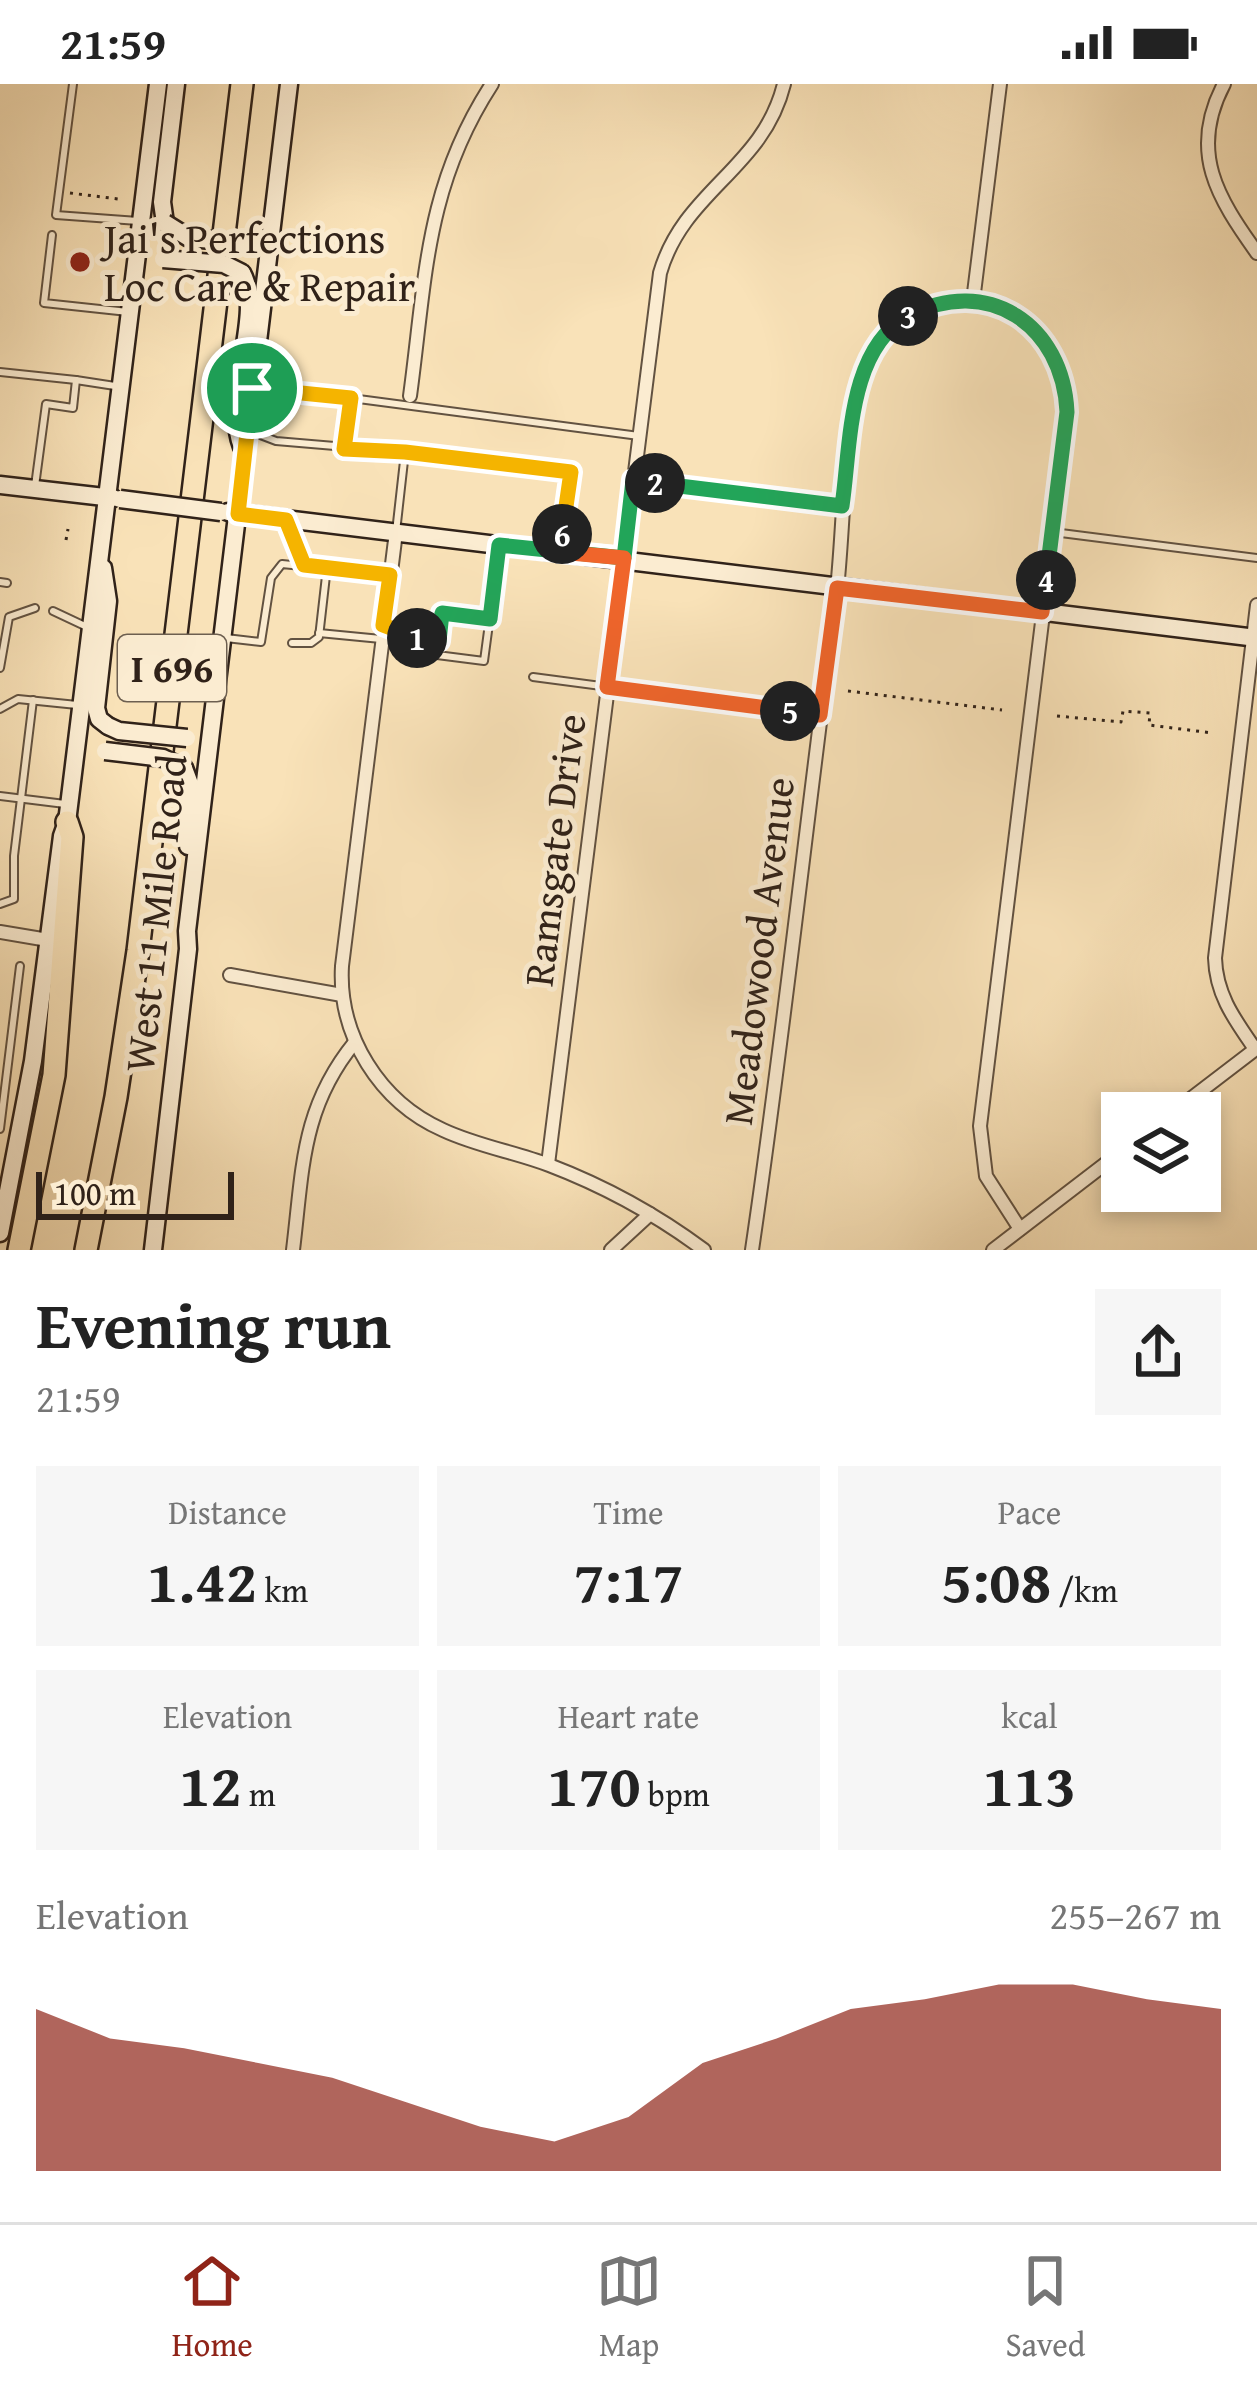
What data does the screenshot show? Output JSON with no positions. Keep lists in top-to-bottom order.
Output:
{
  "streets": {
    "highway": ["I 696"],
    "main road": ["West 11 Mile Road"],
    "street": ["Ramsgate Drive", "Meadowood Avenue"]
  },
  "places": ["Jai's Perfections Loc Care & Repair"],
  "scale_bar": "100 m",
  "page": {
    "status": "21:59",
    "pins": [
      "3",
      "2",
      "6",
      "4",
      "1",
      "5"
    ],
    "scale": "100 m",
    "heading": ["Evening run", "21:59"],
    "stats": [
      ["Distance", "1.42 km"],
      ["Time", "7:17"],
      ["Pace", "5:08 /km"],
      ["Elevation", "12 m"],
      ["Heart rate", "170 bpm"],
      ["kcal", "113"]
    ],
    "chart": ["Elevation", "255–267 m"],
    "tabs": ["Home", "Map", "Saved"]
  }
}
